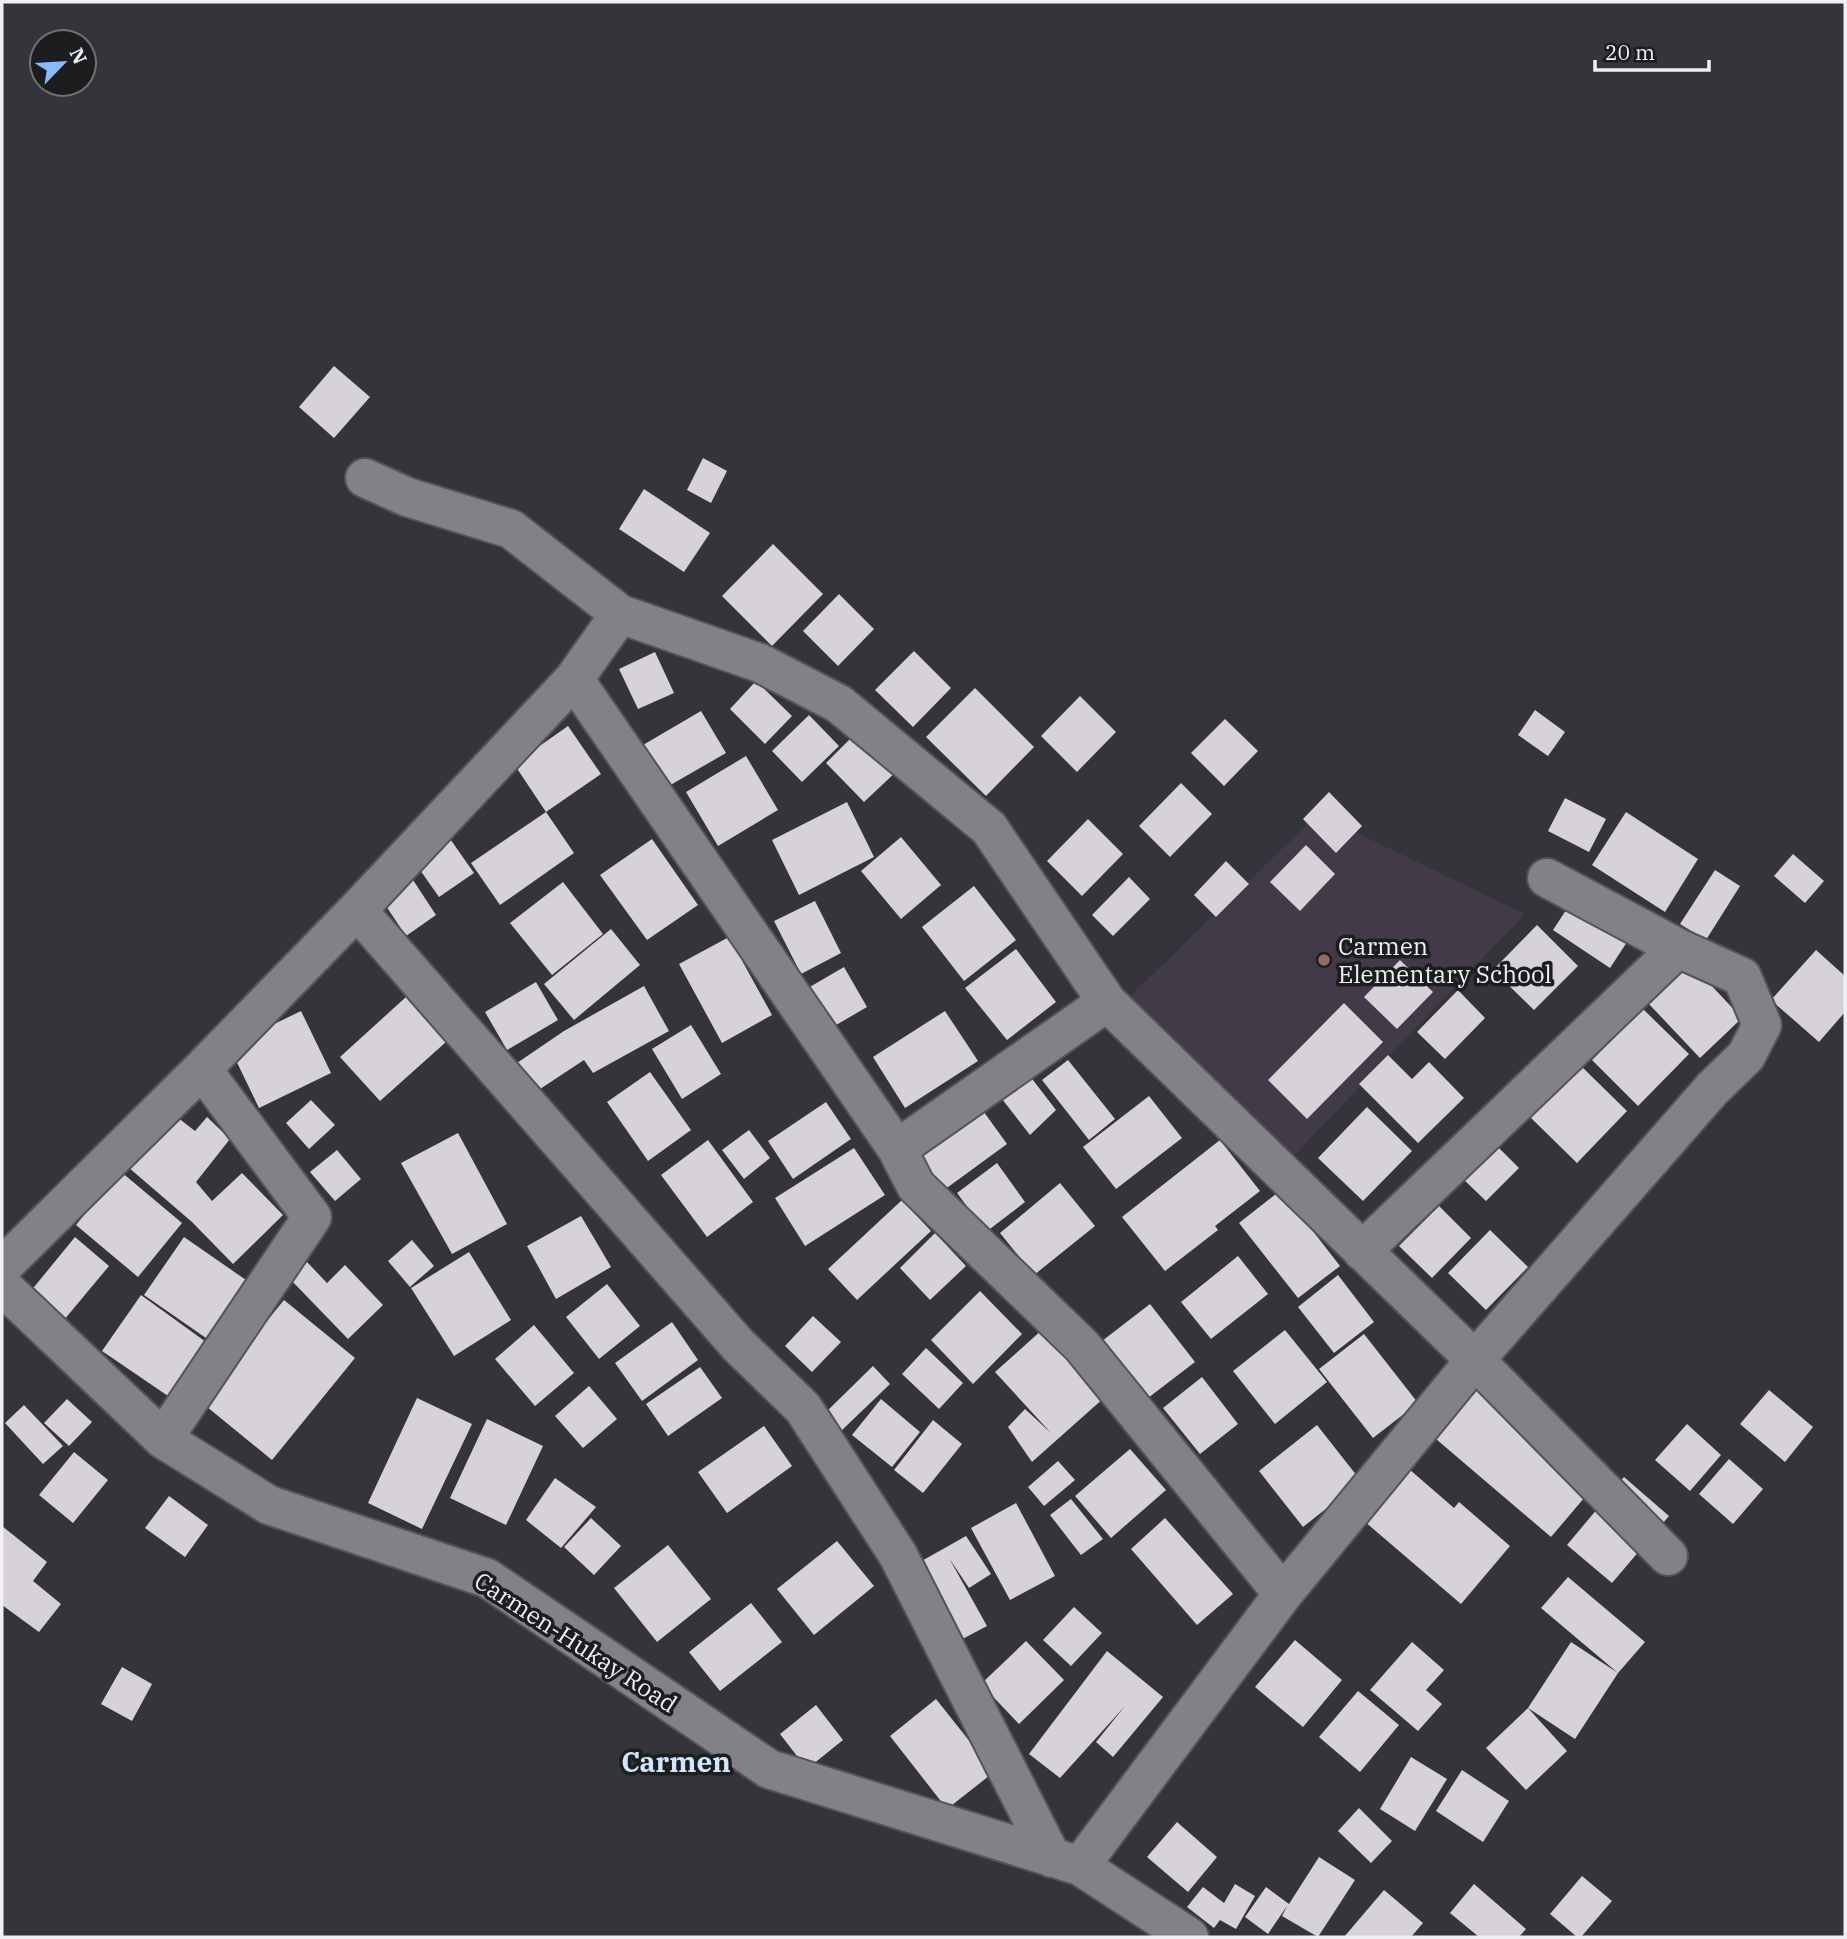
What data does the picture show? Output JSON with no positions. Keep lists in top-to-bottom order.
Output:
{
  "streets": {
    "street": ["Carmen-Hukay Road"]
  },
  "districts": ["Carmen"],
  "places": ["Carmen Elementary School"],
  "scale_bar": "20 m",
  "north": "top right"
}
